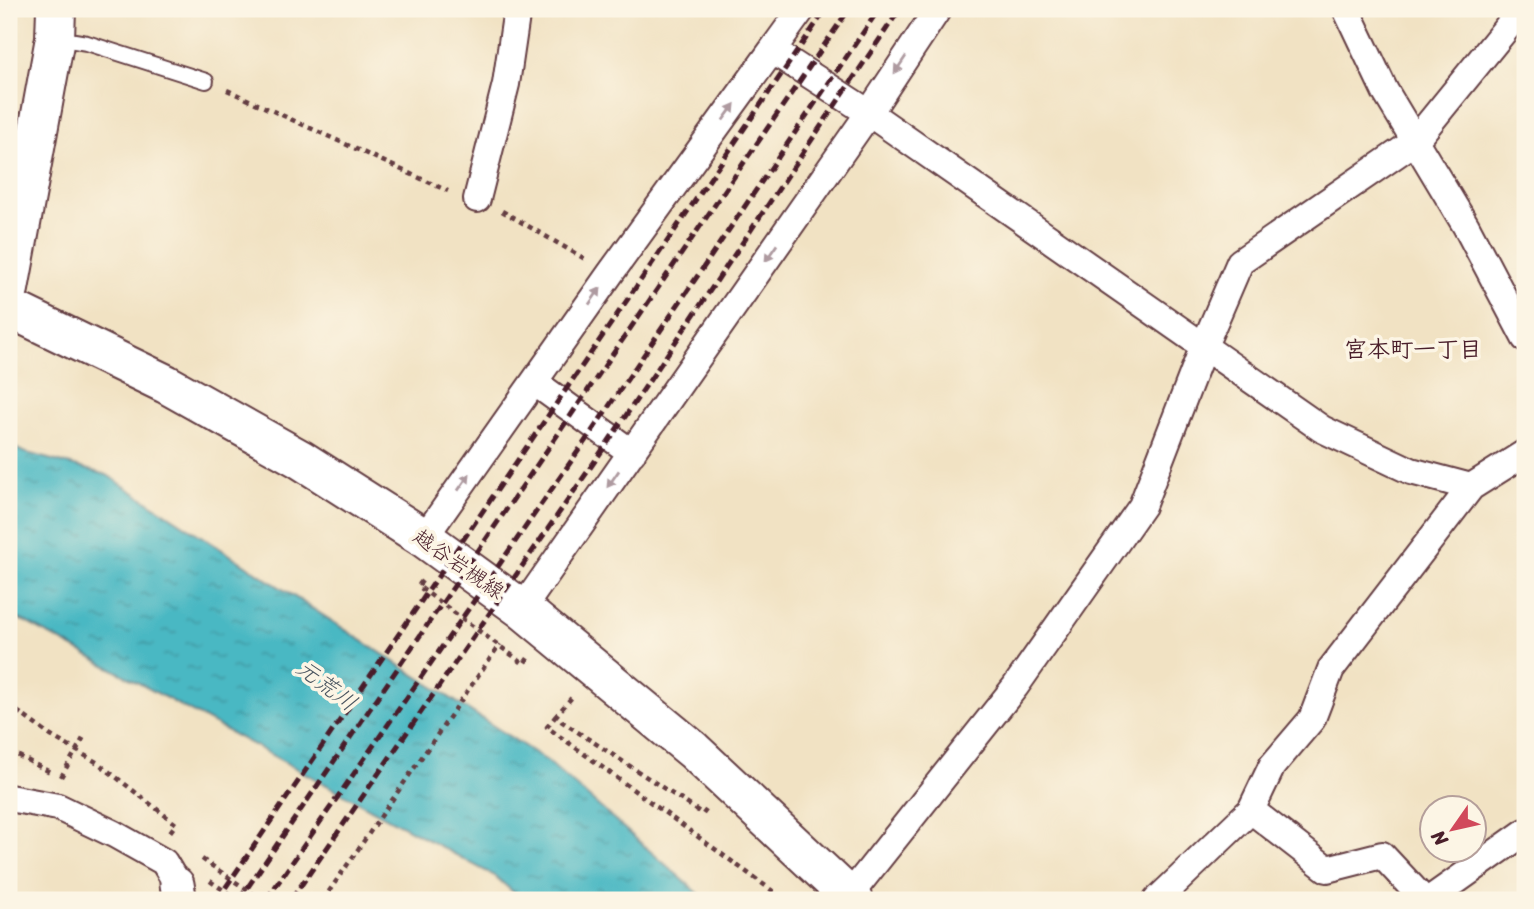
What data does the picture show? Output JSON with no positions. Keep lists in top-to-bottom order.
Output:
{
  "streets": {
    "main road": ["越谷岩槻線"]
  },
  "districts": ["宮本町一丁目"],
  "water": ["元荒川"],
  "north": "bottom left"
}
